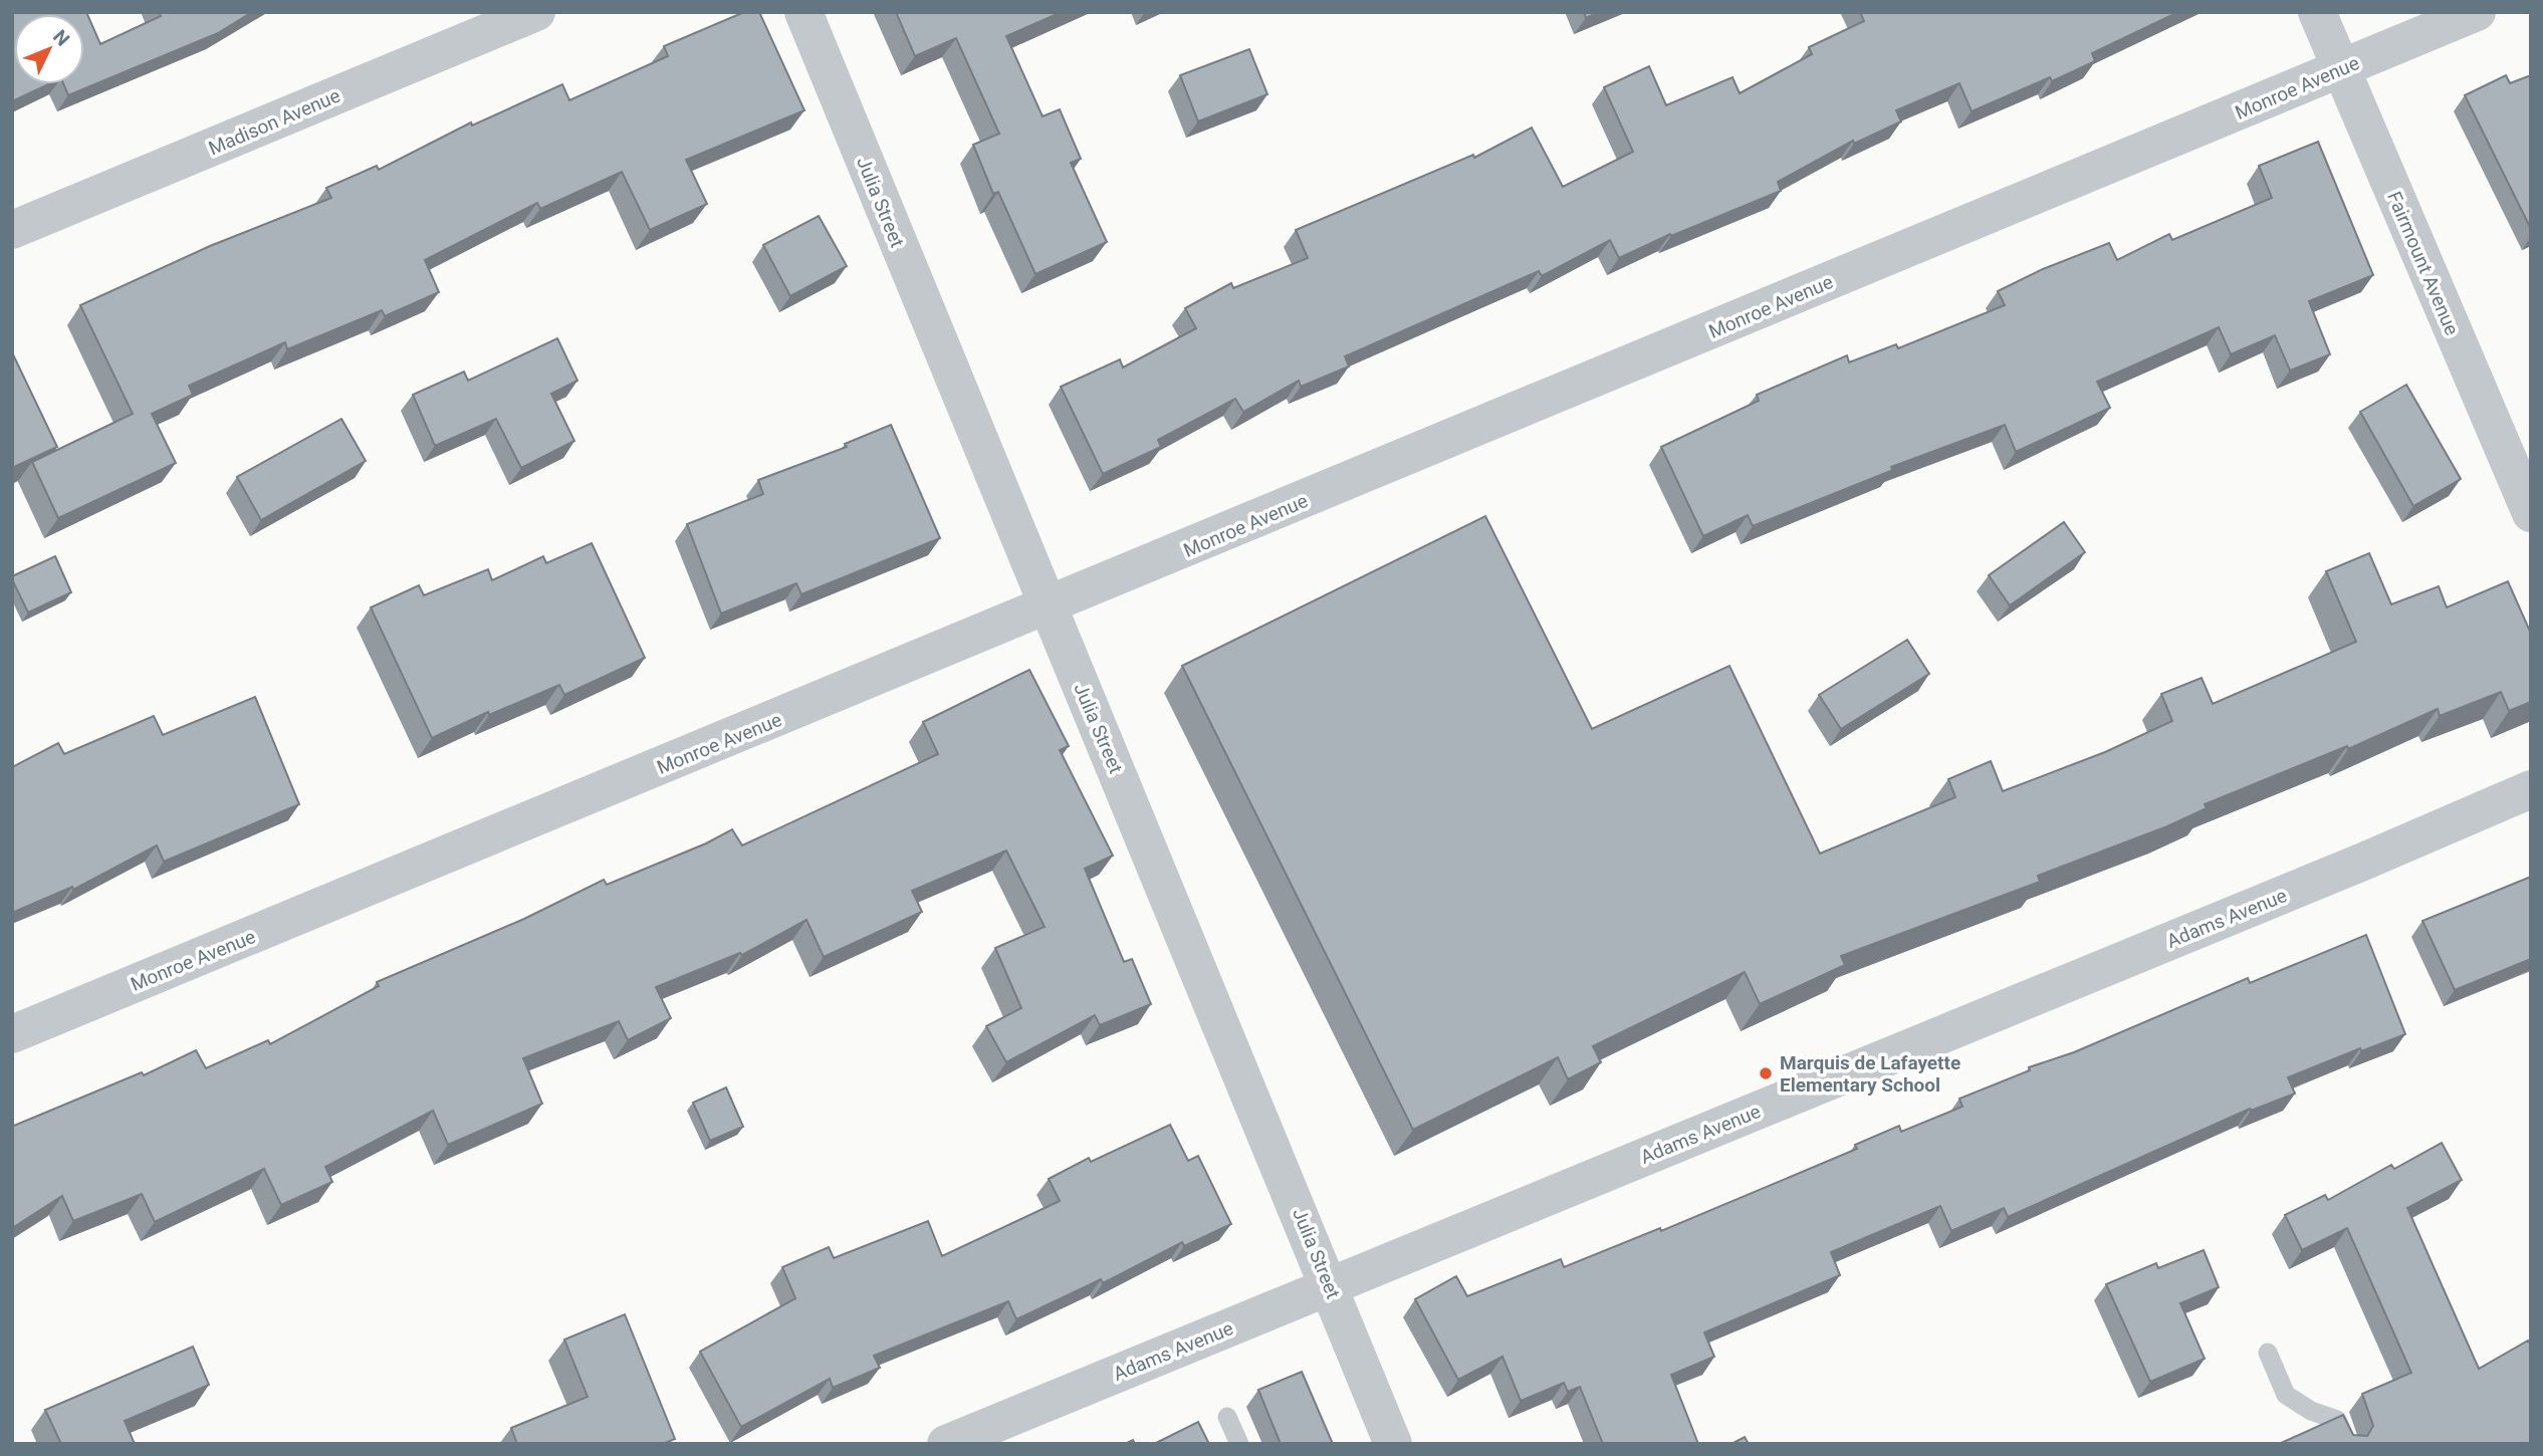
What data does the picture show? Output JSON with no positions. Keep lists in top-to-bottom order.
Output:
{
  "streets": {
    "street": [
      "Monroe Avenue",
      "Madison Avenue",
      "Julia Street",
      "Fairmount Avenue",
      "Adams Avenue"
    ]
  },
  "crossings": [
    ["Monroe Avenue", "Julia Street"],
    ["Monroe Avenue", "Fairmount Avenue"],
    ["Julia Street", "Adams Avenue"]
  ],
  "places": ["Marquis de Lafayette Elementary School"],
  "north": "top right"
}
